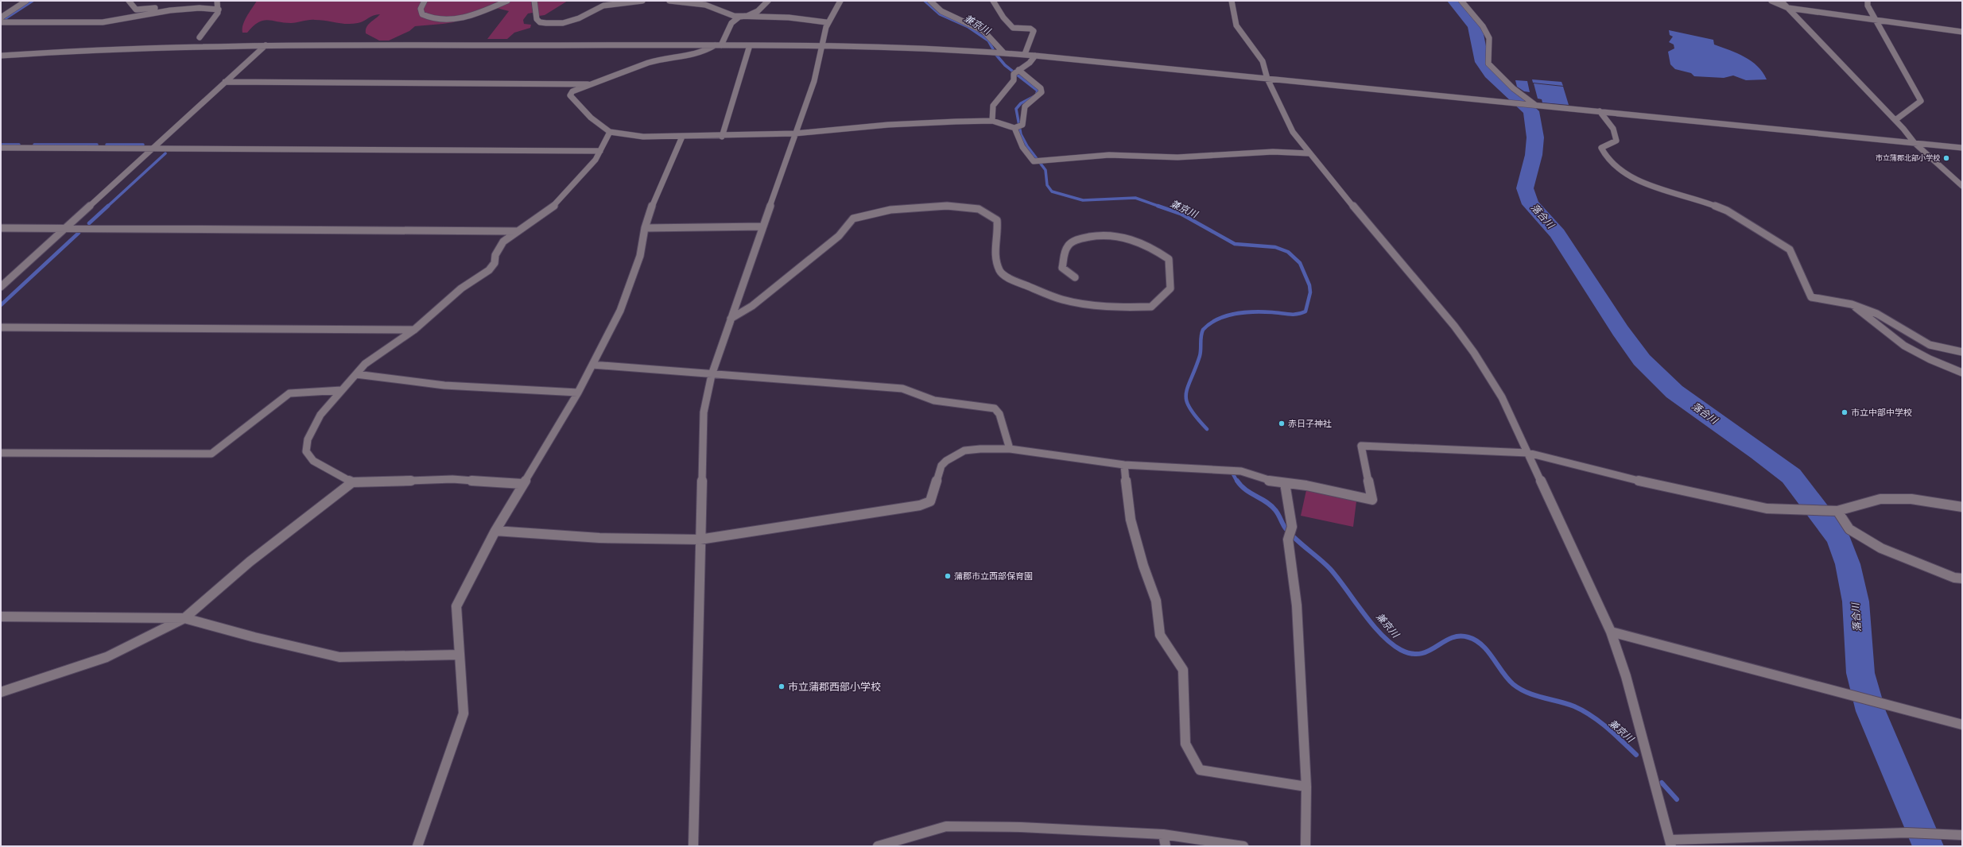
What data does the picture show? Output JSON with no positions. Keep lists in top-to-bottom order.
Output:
{
  "water": ["兼京川", "落合川"],
  "places": [
    "市立蒲郡北部小学校",
    "市立中部中学校",
    "赤日子神社",
    "蒲郡市立西部保育園",
    "市立蒲郡西部小学校"
  ]
}
